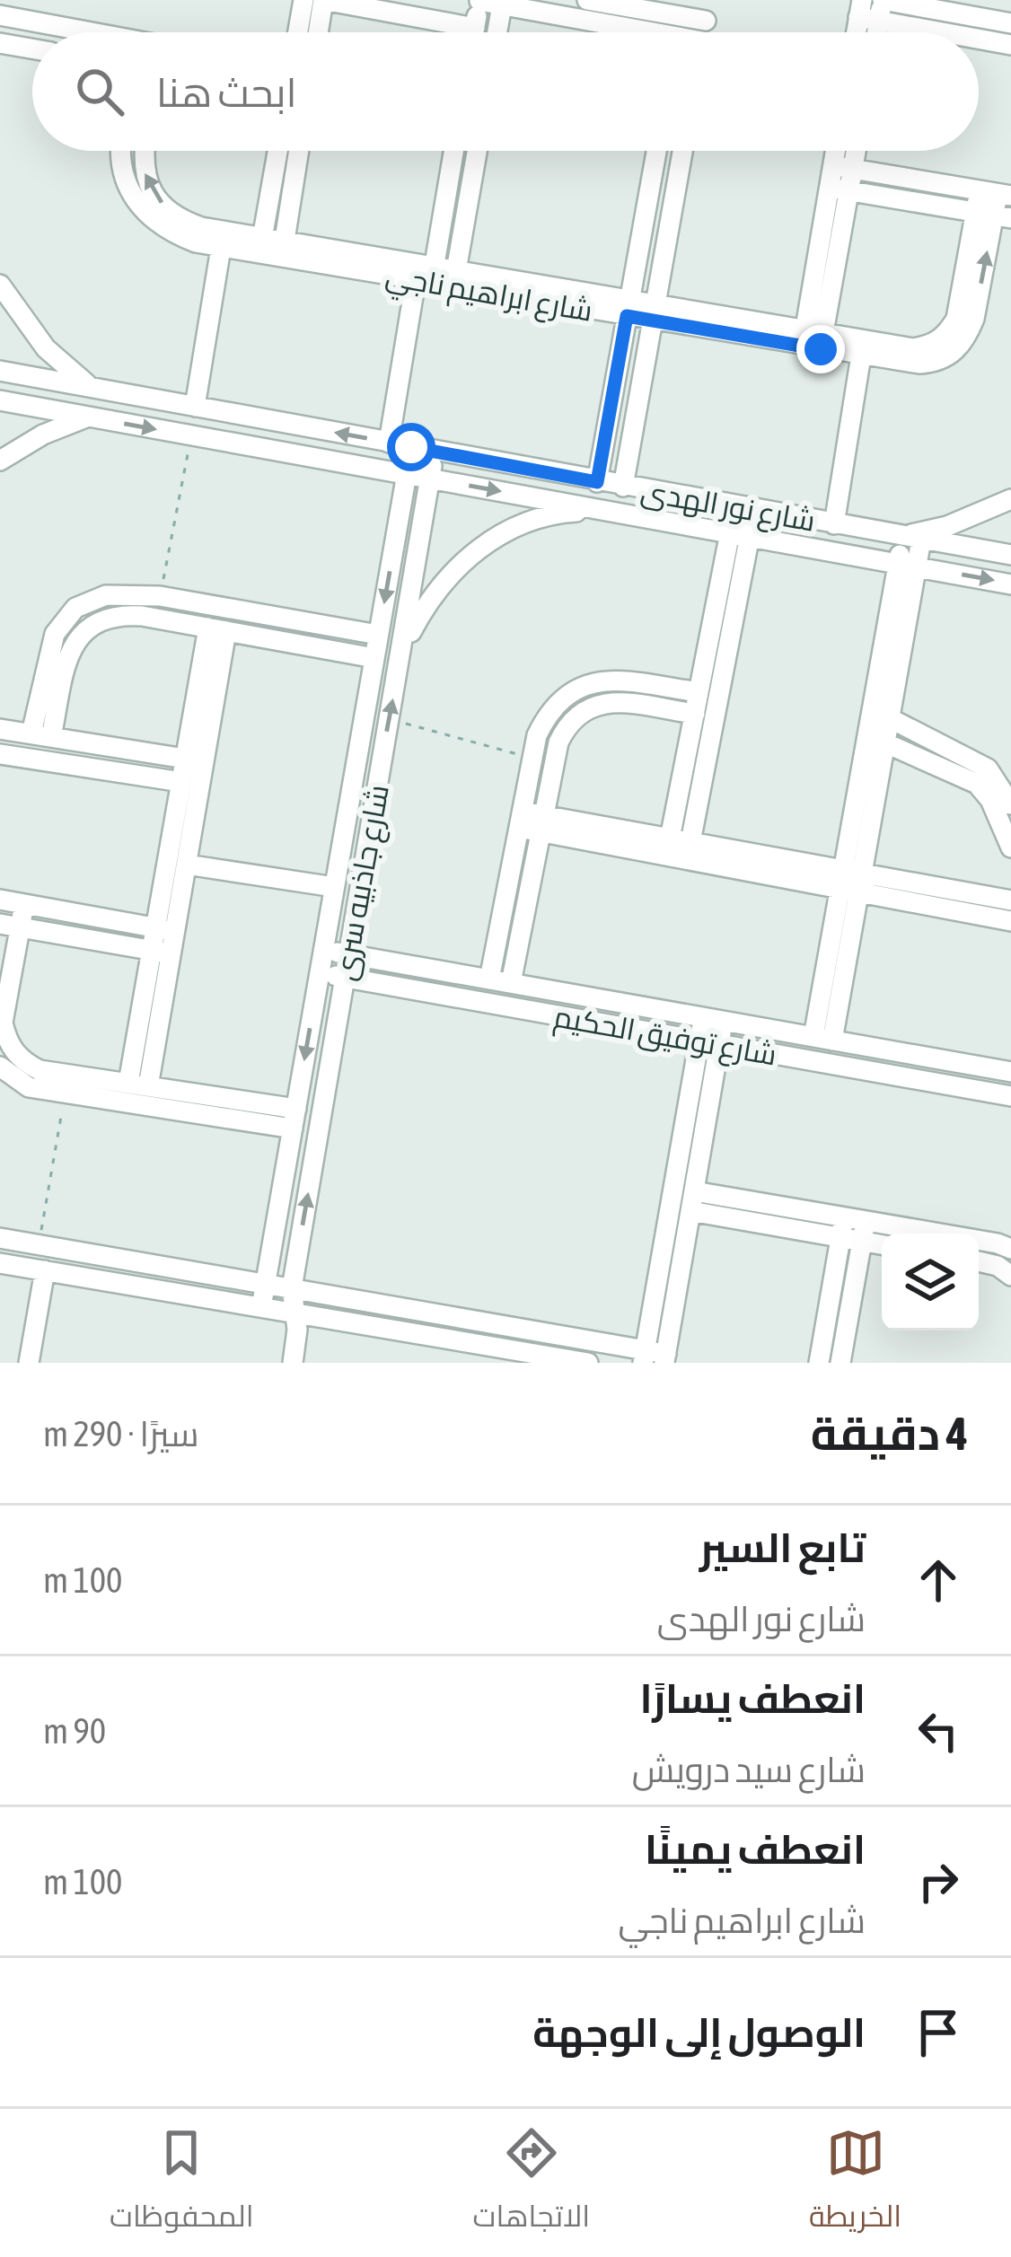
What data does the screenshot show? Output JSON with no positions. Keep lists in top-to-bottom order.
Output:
{
  "streets": {
    "street": [
      "شارع ابراهيم ناجي",
      "شارع نور الهدى",
      "شارع جاذبيه سرى",
      "شارع توفيق الحكيم"
    ]
  },
  "crossings": [
    ["شارع نور الهدى", "شارع جاذبيه سرى"],
    ["شارع جاذبيه سرى", "شارع توفيق الحكيم"]
  ],
  "page": {
    "search": "ابحث هنا",
    "heading": ["4 دقيقة", "سيرًا · 290 m"],
    "list": [
      ["تابع السير", "شارع نور الهدى", "100 m"],
      ["انعطف يسارًا", "شارع سيد درويش", "90 m"],
      ["انعطف يمينًا", "شارع ابراهيم ناجي", "100 m"],
      "الوصول إلى الوجهة"
    ],
    "nav": ["الخريطة", "الاتجاهات", "المحفوظات"]
  }
}
